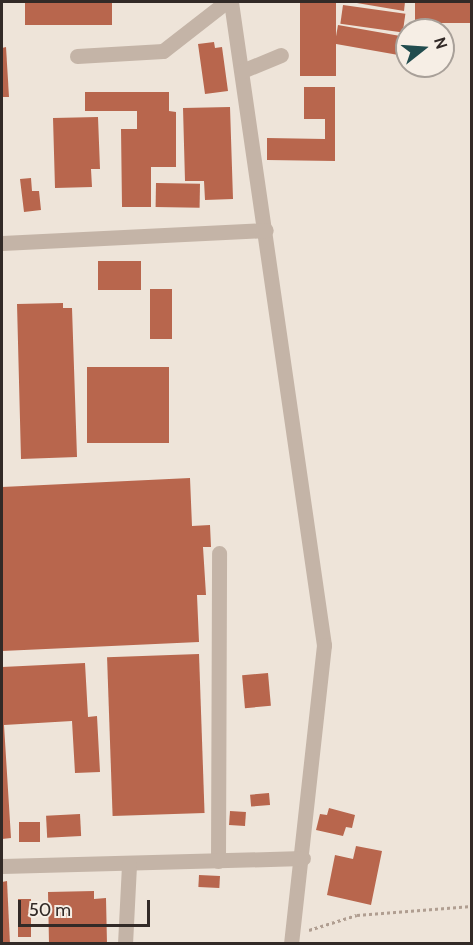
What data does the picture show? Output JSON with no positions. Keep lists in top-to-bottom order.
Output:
{
  "scale_bar": "50 m",
  "north": "right"
}
